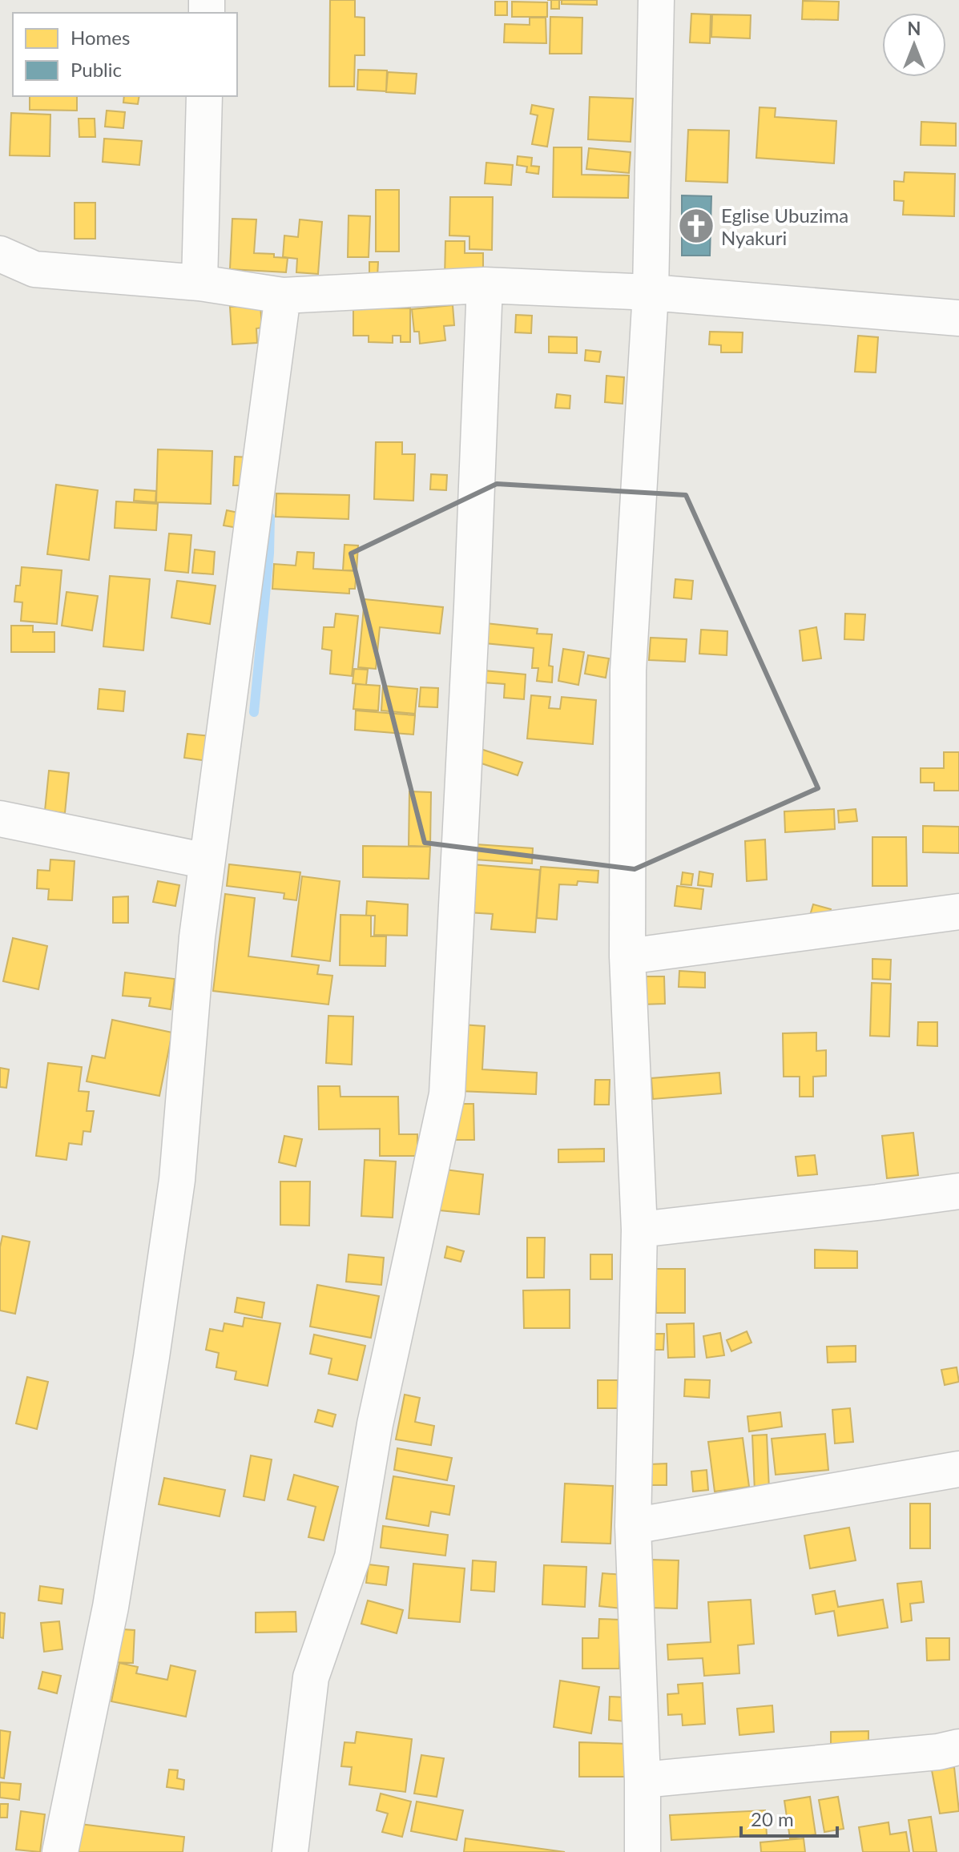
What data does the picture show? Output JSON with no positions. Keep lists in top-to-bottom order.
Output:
{
  "places": {
    "church": ["Eglise Ubuzima Nyakuri"]
  },
  "legend": ["Homes", "Public"],
  "scale_bar": "20 m",
  "north": "top"
}
